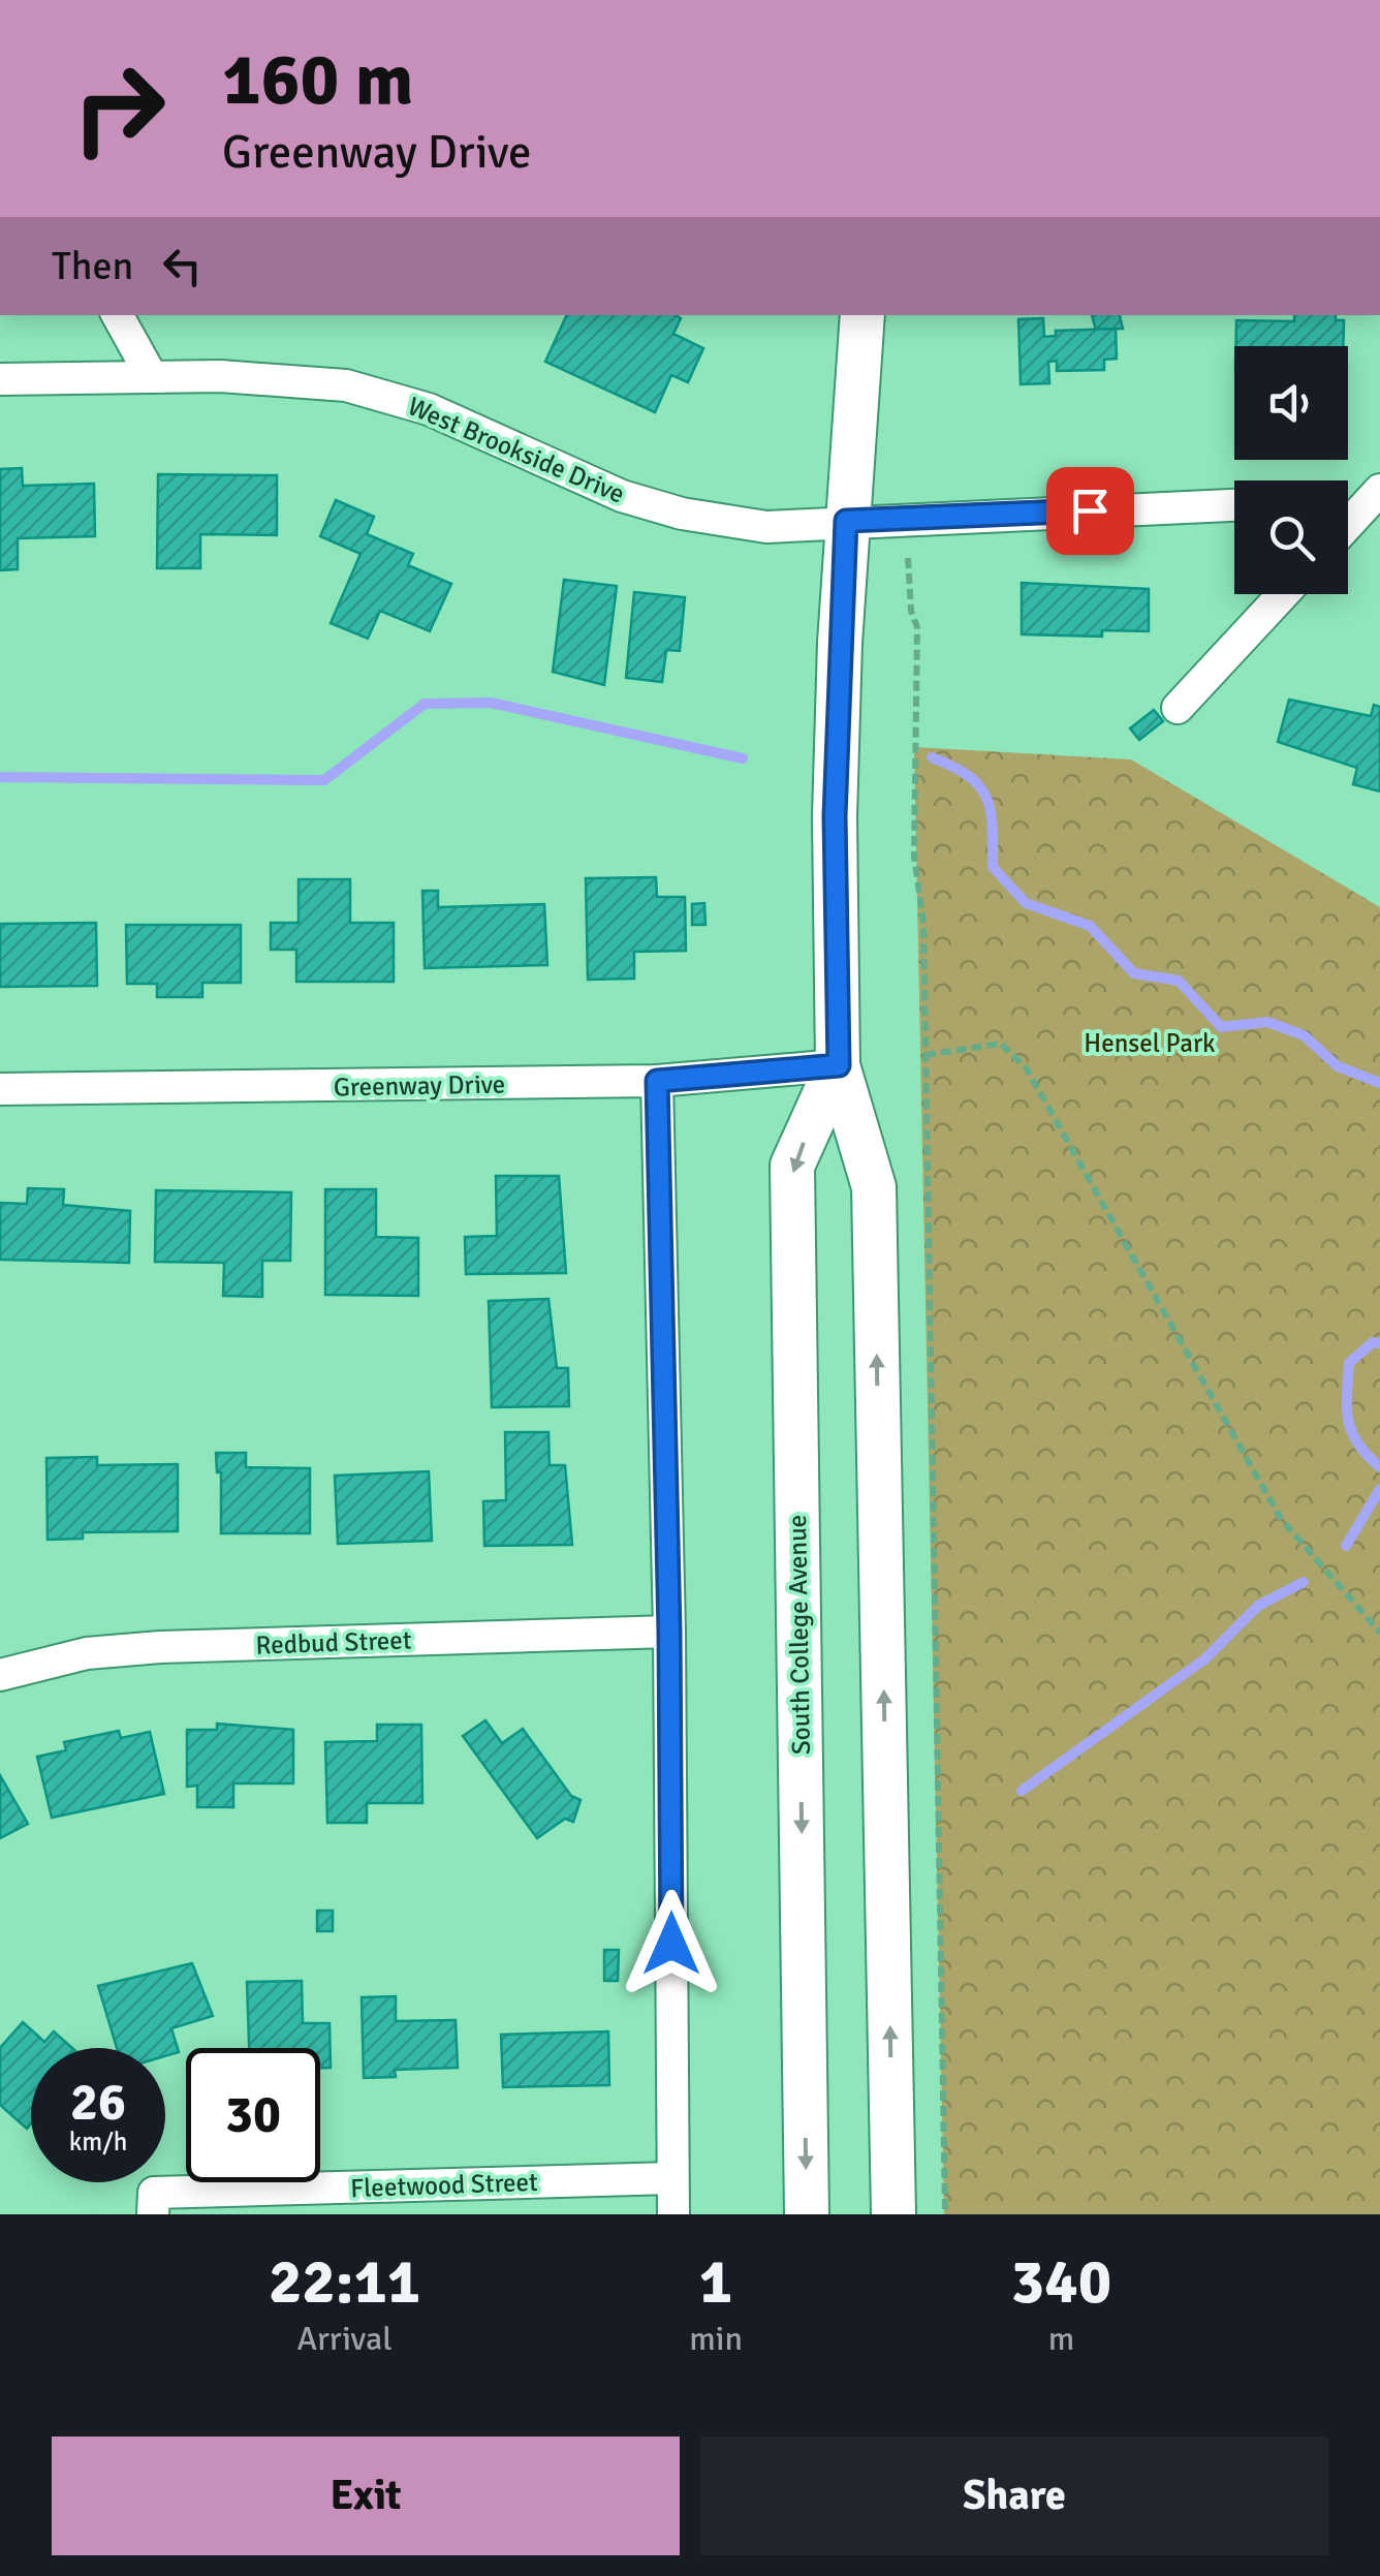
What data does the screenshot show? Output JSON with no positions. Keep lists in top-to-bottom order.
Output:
{
  "streets": {
    "main road": ["South College Avenue"],
    "street": [
      "West Brookside Drive",
      "Greenway Drive",
      "Redbud Street",
      "Fleetwood Street"
    ]
  },
  "crossings": [
    ["West Brookside Drive", "South College Avenue"],
    ["Greenway Drive", "South College Avenue"]
  ],
  "parks": ["Hensel Park"],
  "page": {
    "turn": ["160 m", "Greenway Drive"],
    "then": "Then",
    "speed": "26 km/h",
    "limit": "30",
    "eta": [
      "22:11",
      "Arrival",
      "1",
      "min",
      "340",
      "m"
    ],
    "buttons": ["Exit", "Share"]
  }
}
